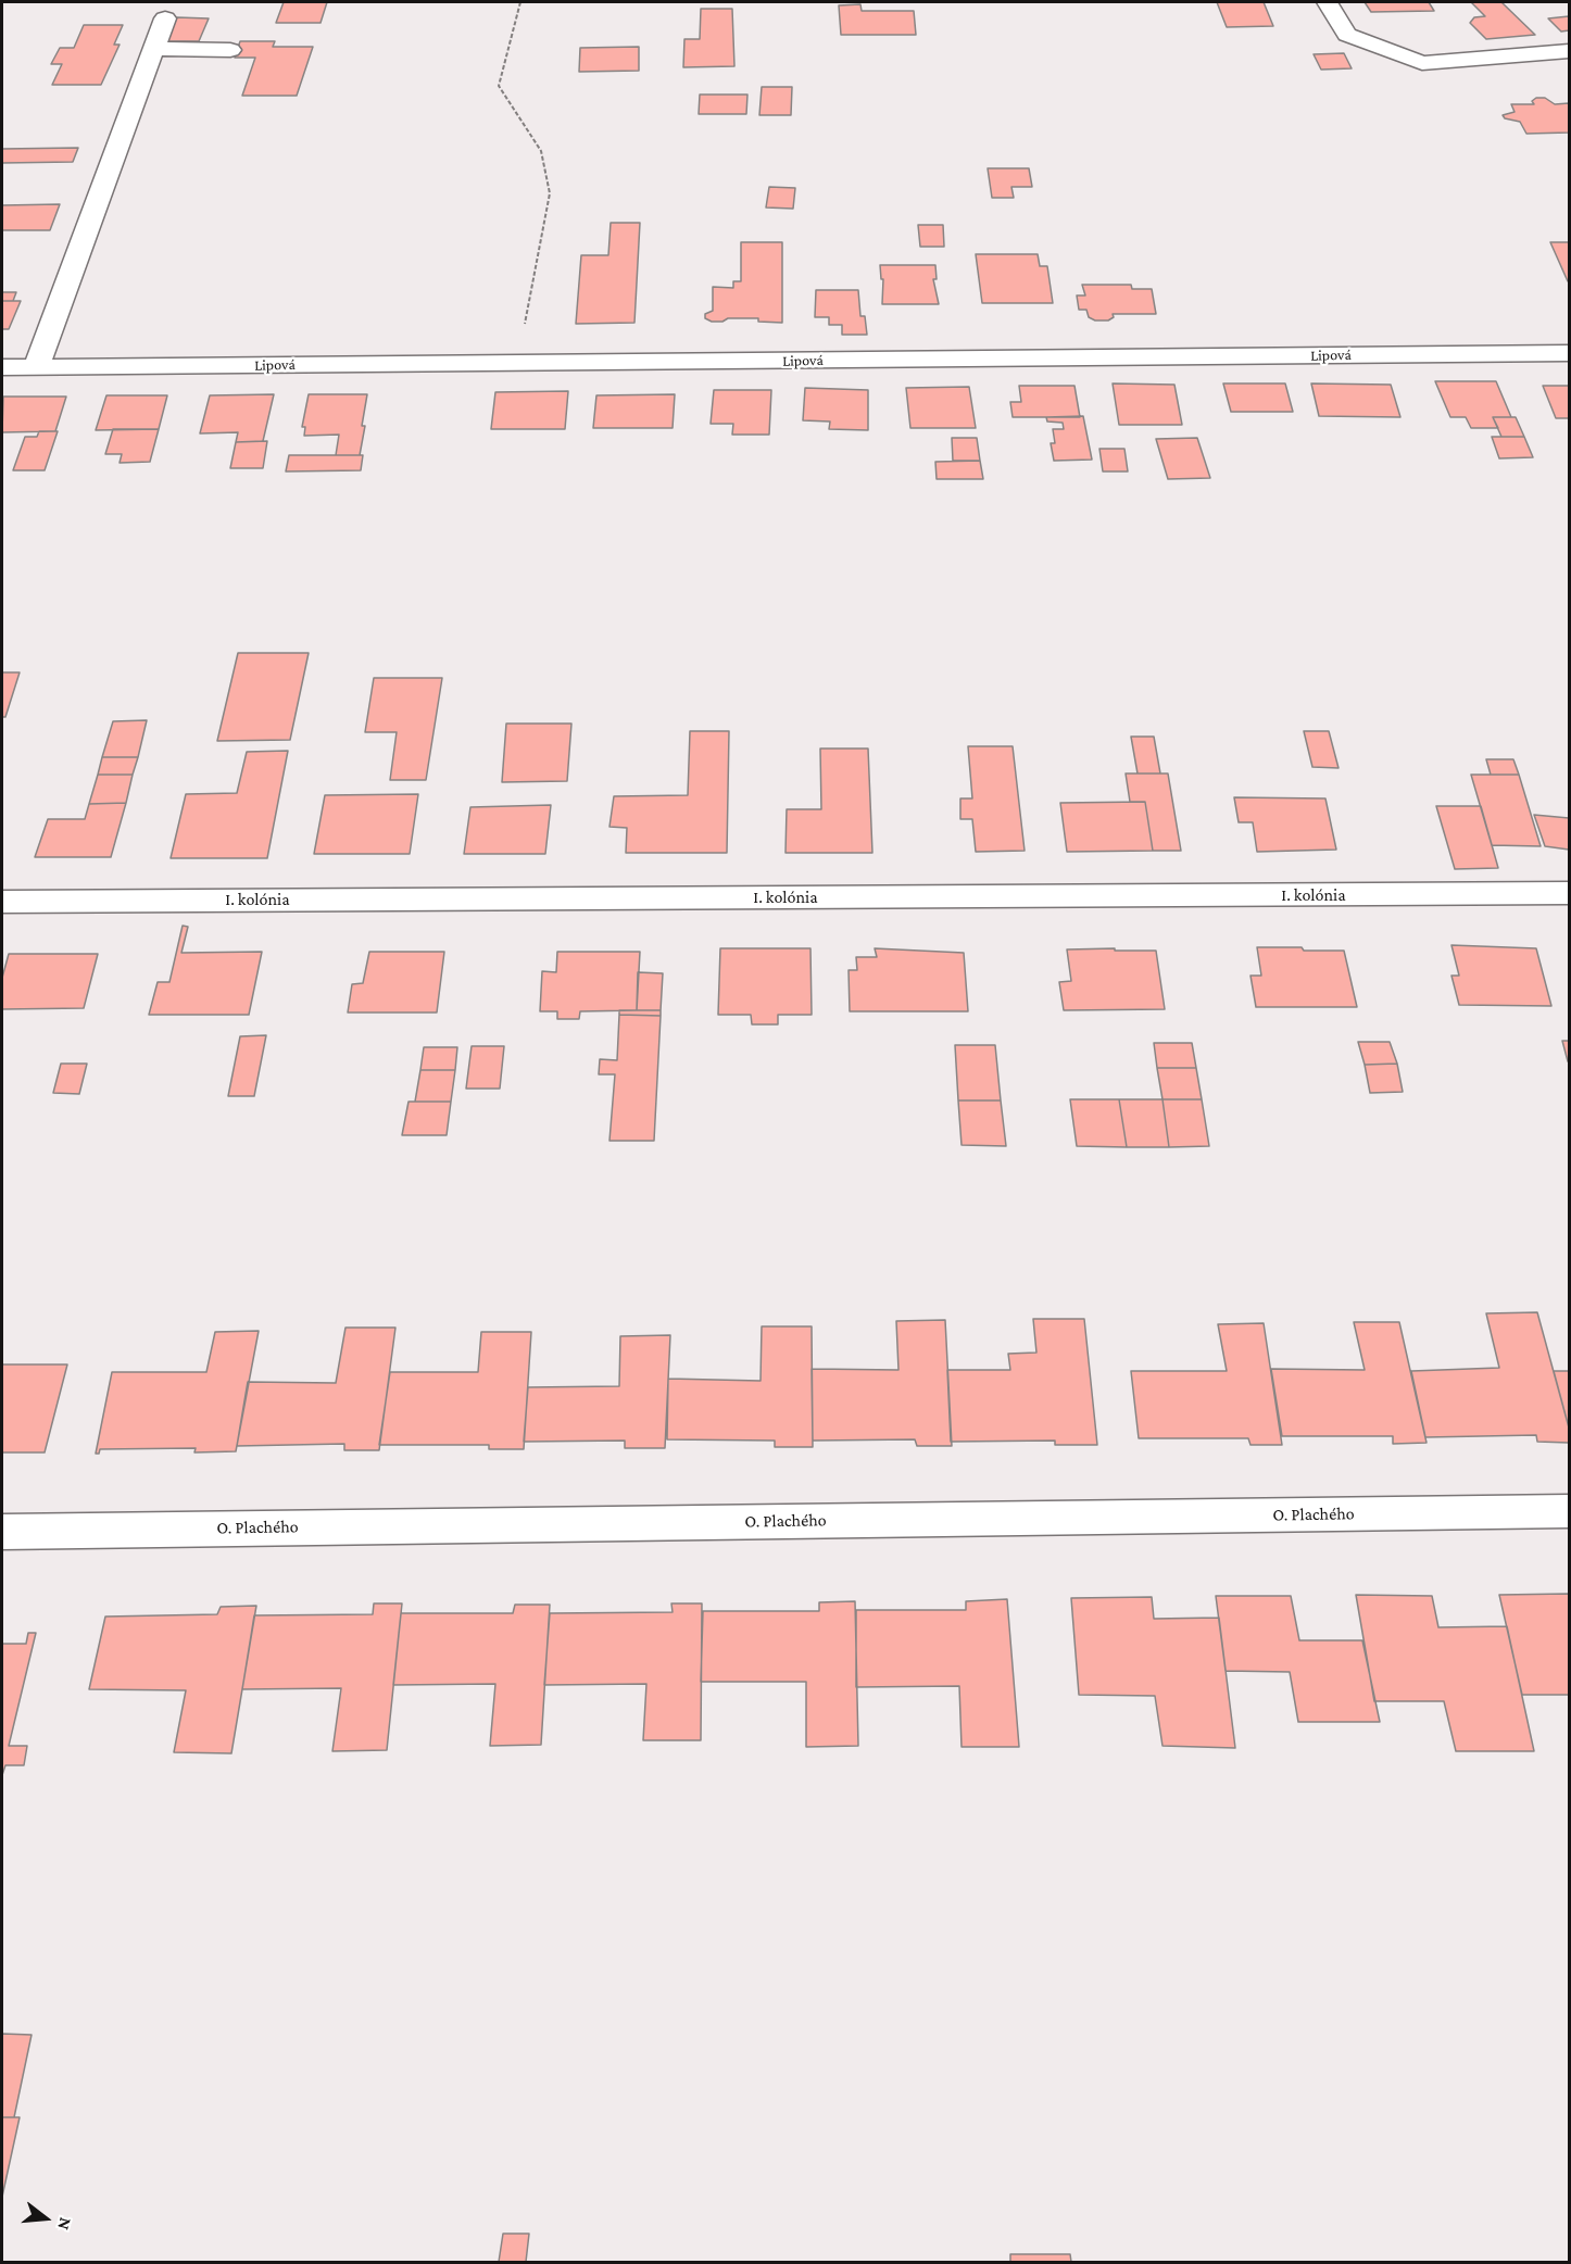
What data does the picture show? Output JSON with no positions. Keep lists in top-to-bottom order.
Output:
{
  "streets": {
    "street": ["Lipová", "I. kolónia", "O. Plachého"]
  },
  "north": "right"
}
